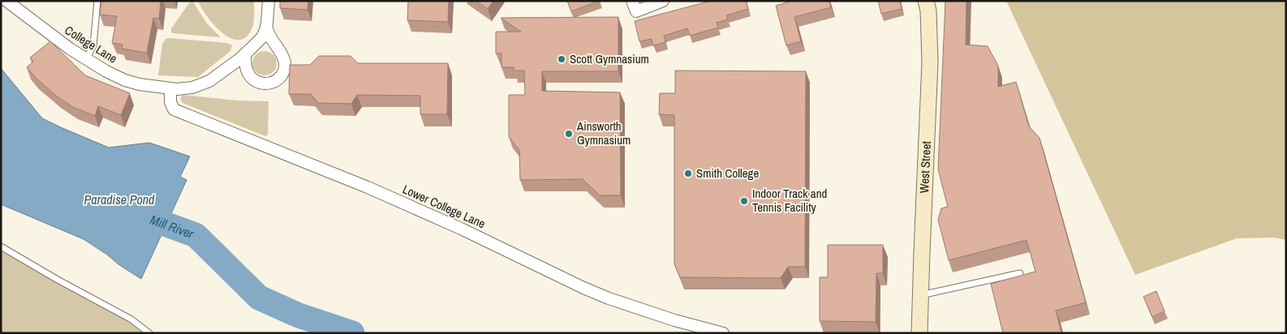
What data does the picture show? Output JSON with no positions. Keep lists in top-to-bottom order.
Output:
{
  "streets": {
    "main road": ["West Street"],
    "street": ["College Lane", "Lower College Lane"]
  },
  "crossings": [
    ["College Lane", "Lower College Lane"]
  ],
  "water": ["Paradise Pond", "Mill River"],
  "places": [
    "Scott Gymnasium",
    "Ainsworth Gymnasium",
    "Smith College",
    "Indoor Track and Tennis Facility"
  ]
}
